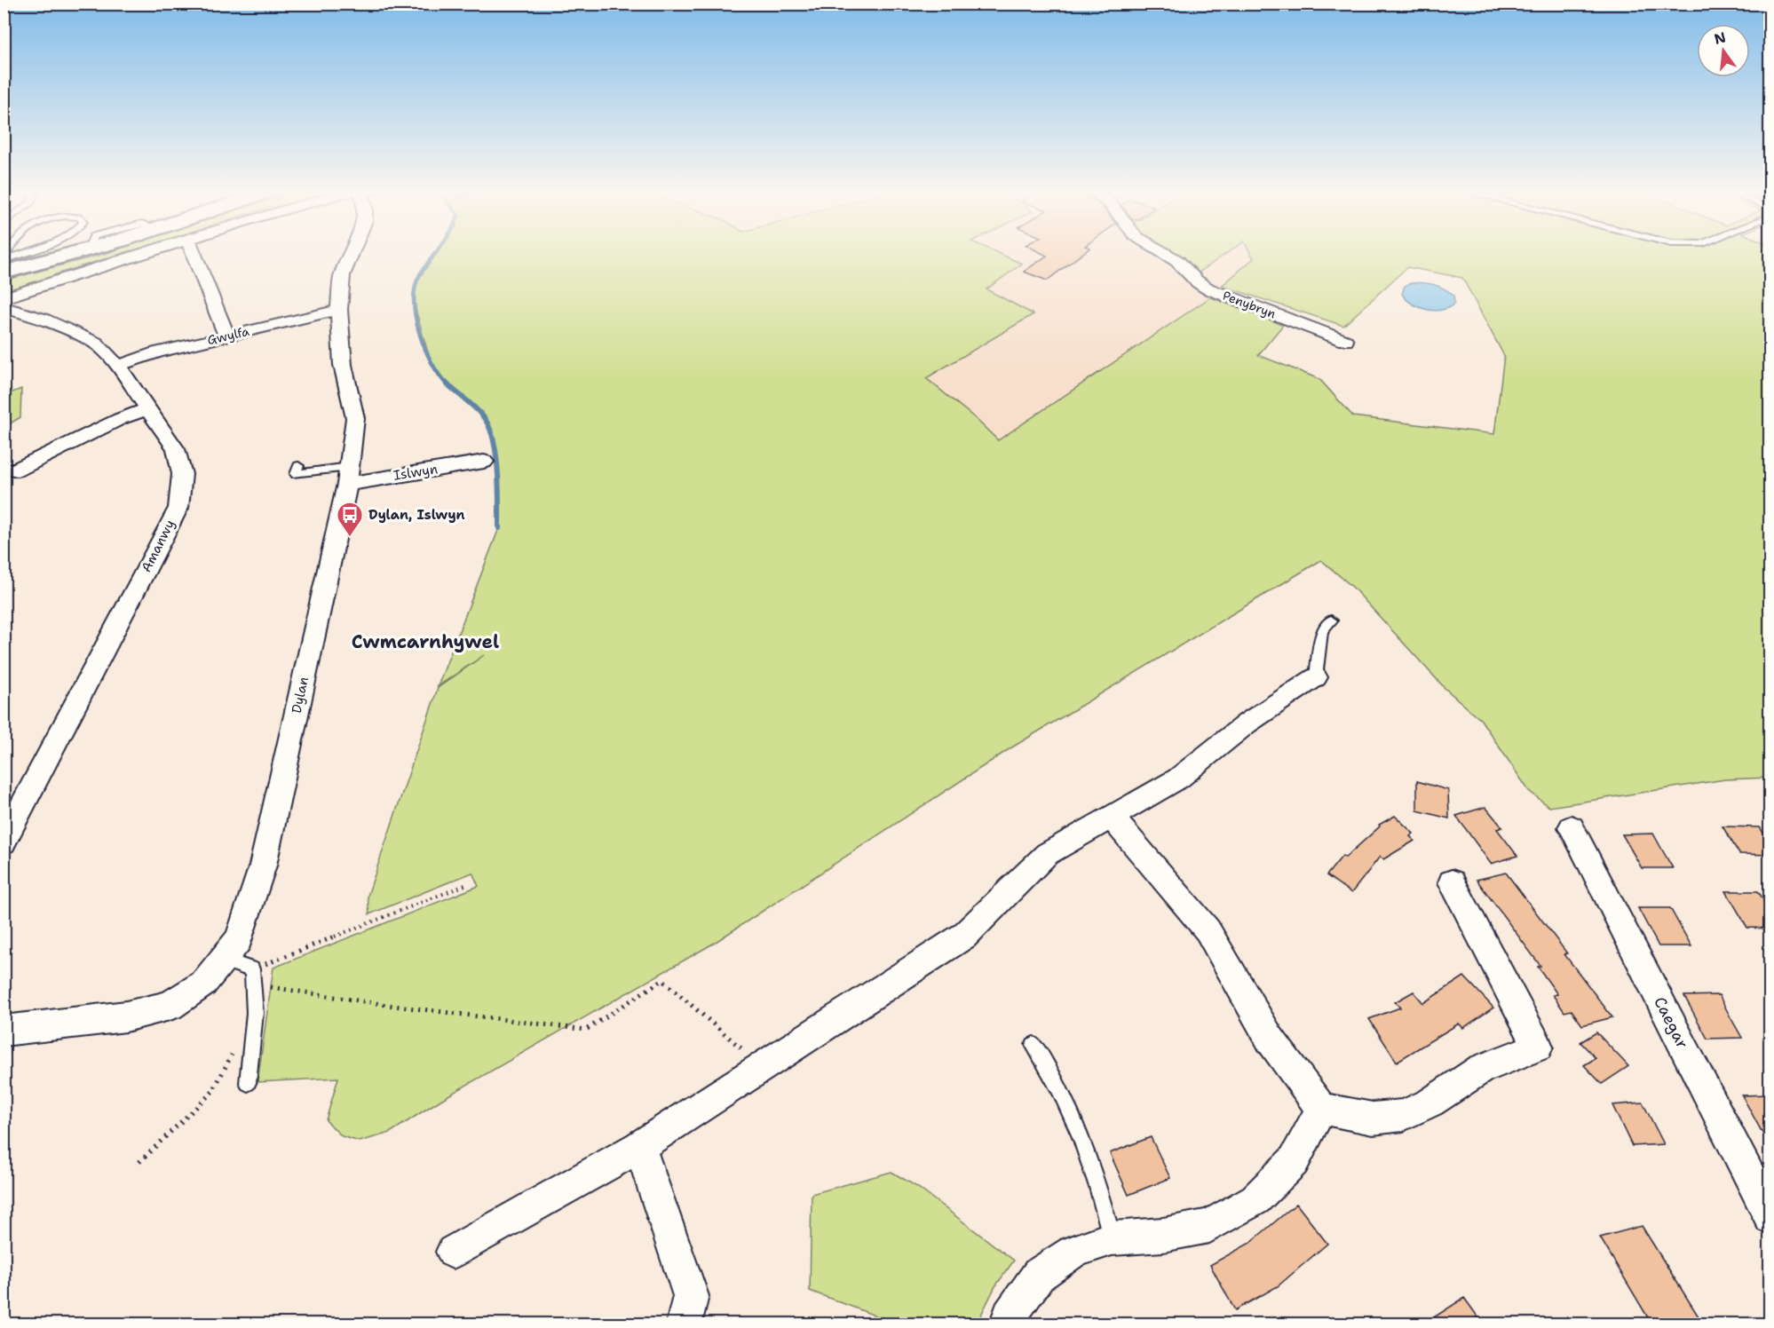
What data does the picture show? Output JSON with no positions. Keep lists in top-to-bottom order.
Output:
{
  "streets": {
    "street": [
      "Penybryn",
      "Gwylfa",
      "Islwyn",
      "Amanwy",
      "Dylan",
      "Caegar"
    ]
  },
  "crossings": [
    ["Gwylfa", "Amanwy"],
    ["Gwylfa", "Dylan"],
    ["Islwyn", "Dylan"]
  ],
  "districts": ["Cwmcarnhywel"],
  "places": {
    "bus stop": ["Dylan, Islwyn"]
  },
  "north": "top"
}
